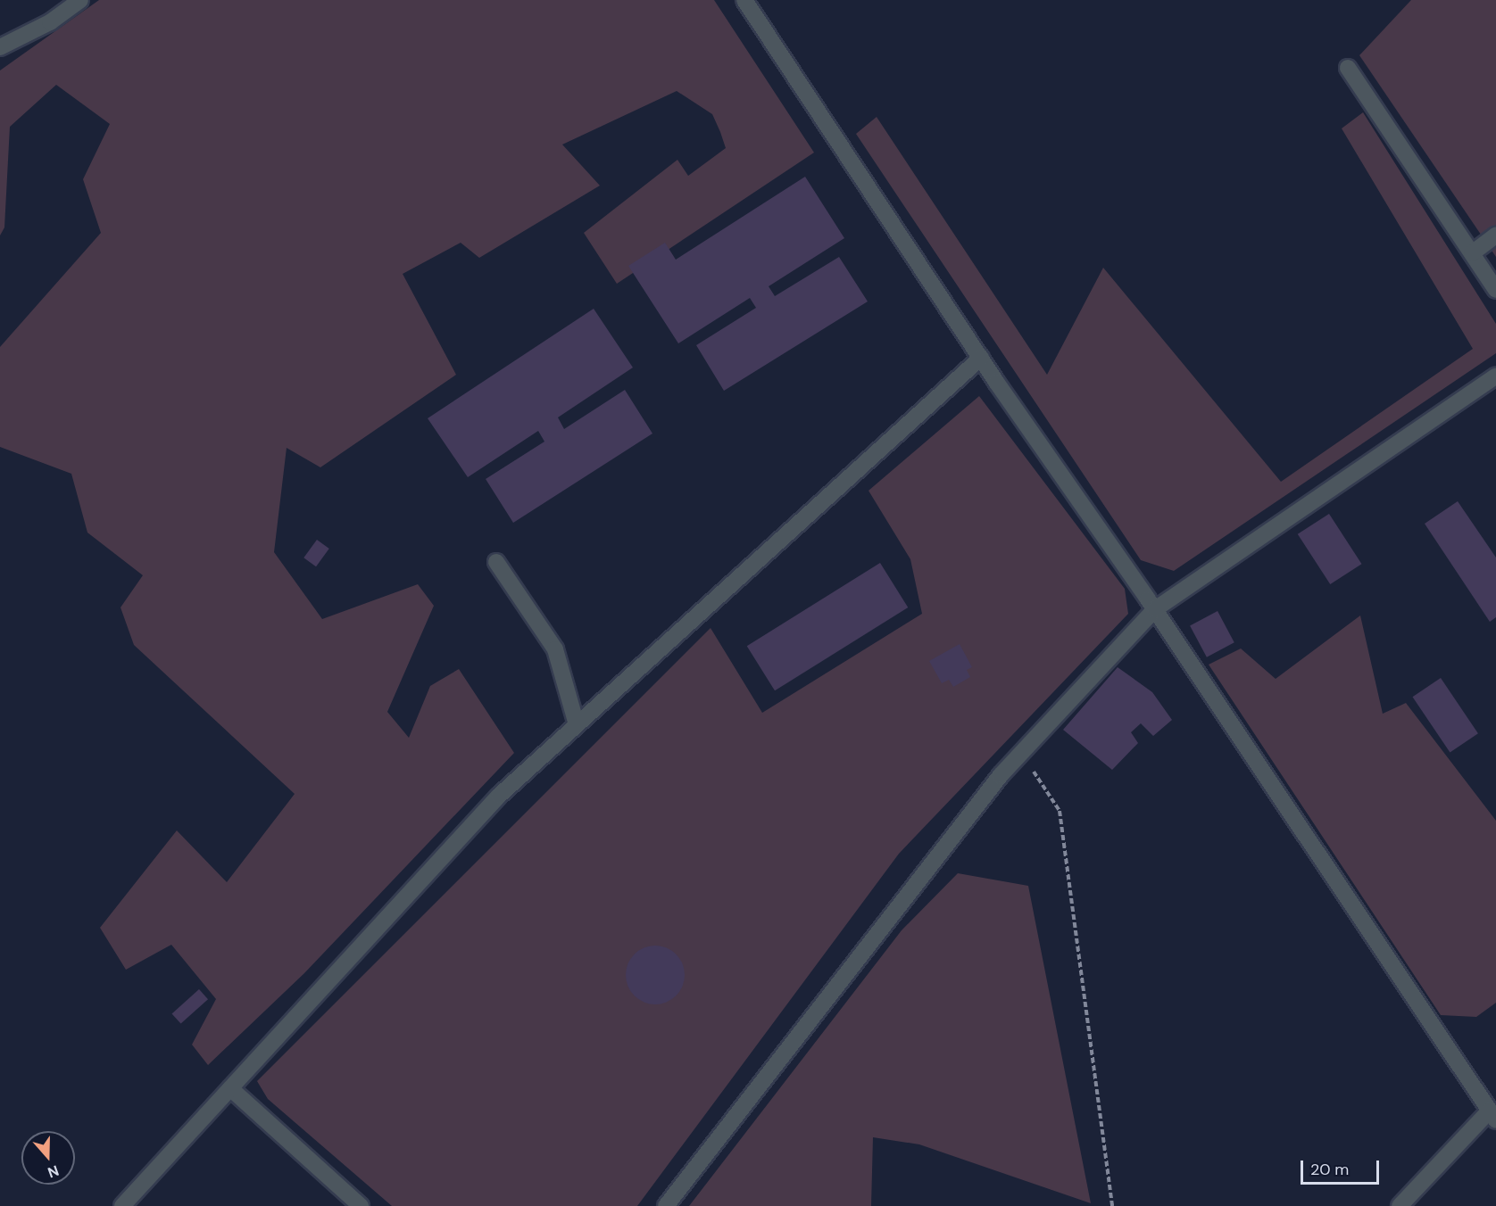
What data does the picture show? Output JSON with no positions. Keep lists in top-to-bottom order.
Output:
{
  "scale_bar": "20 m",
  "north": "bottom"
}
